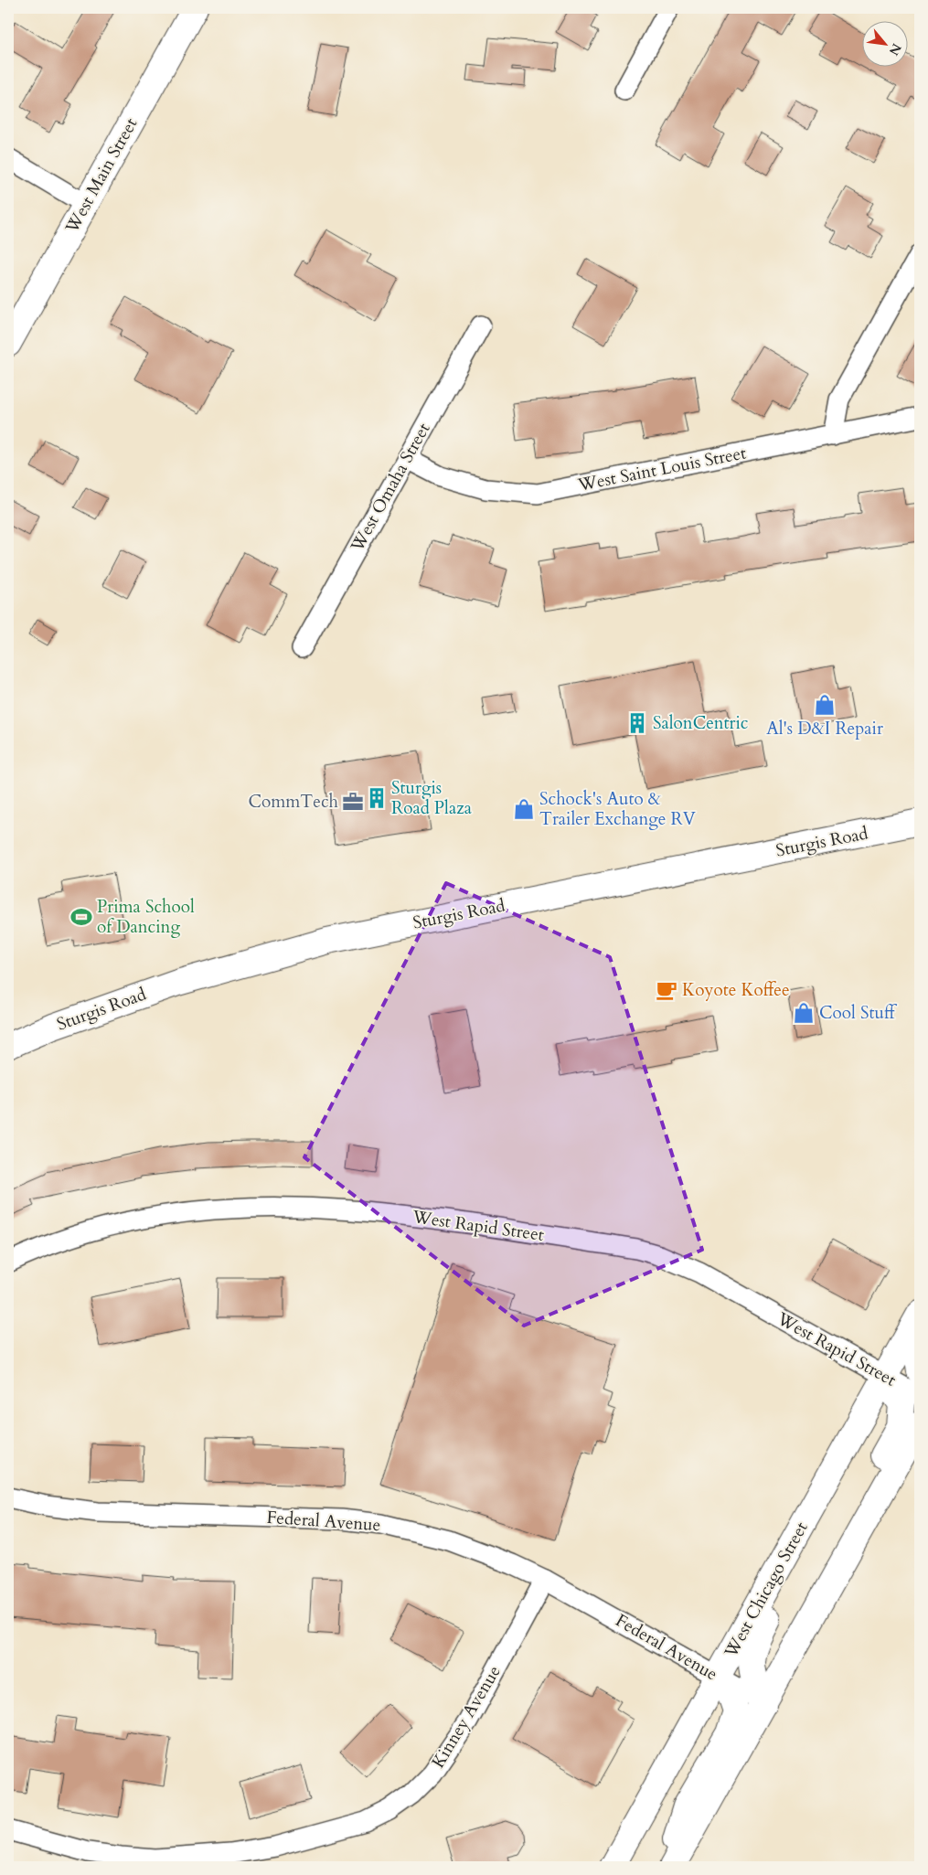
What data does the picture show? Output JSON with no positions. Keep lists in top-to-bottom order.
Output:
{
  "streets": {
    "main road": ["West Main Street", "Sturgis Road", "West Chicago Street"],
    "street": [
      "West Saint Louis Street",
      "West Omaha Street",
      "West Rapid Street",
      "Federal Avenue",
      "Kinney Avenue"
    ]
  },
  "crossings": [
    ["West Saint Louis Street", "West Omaha Street"],
    ["West Rapid Street", "West Chicago Street"],
    ["Federal Avenue", "West Chicago Street"],
    ["Federal Avenue", "Kinney Avenue"]
  ],
  "places": {
    "shop": ["Al's D&I Repair", "Schock's Auto & Trailer Exchange RV", "Cool Stuff"],
    "building": ["SalonCentric", "Sturgis Road Plaza"],
    "office": ["CommTech"],
    "sports": ["Prima School of Dancing"],
    "cafe": ["Koyote Koffee"]
  },
  "north": "bottom right"
}
